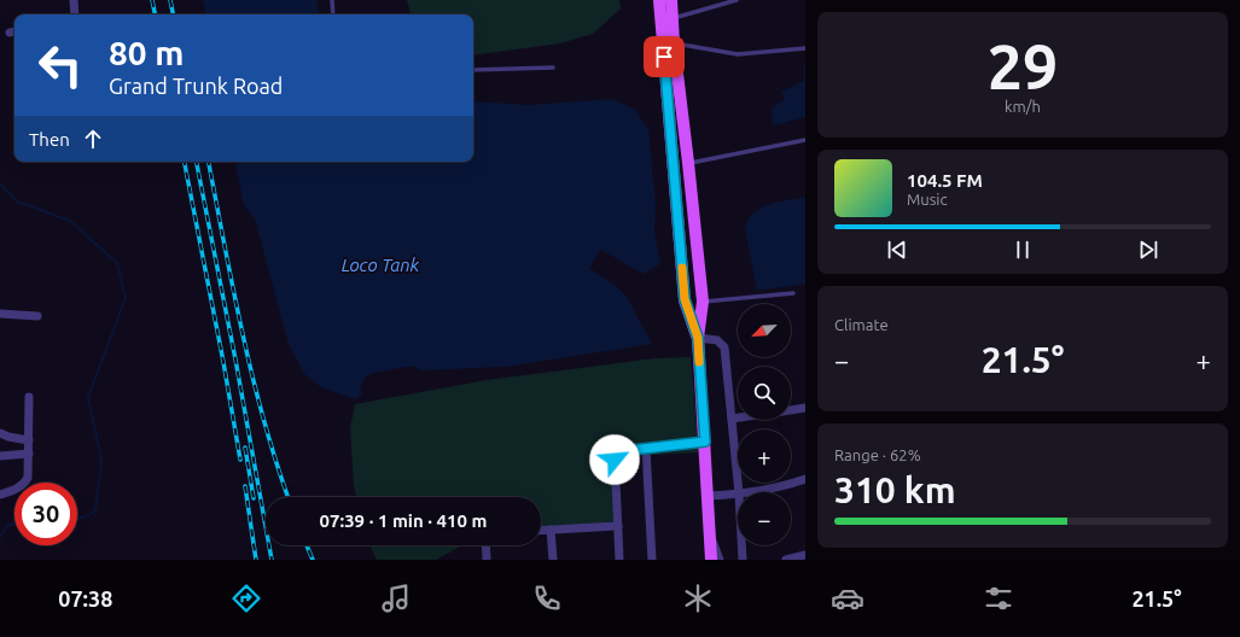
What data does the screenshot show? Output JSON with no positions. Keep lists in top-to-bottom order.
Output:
{
  "water": ["Loco Tank"],
  "north": "bottom left",
  "page": {
    "tile": [
      ["29", "km/h"],
      "Climate",
      ["Range · 62%", "310 km"]
    ],
    "turn": ["80 m", "Grand Trunk Road"],
    "then": "Then",
    "song": ["104.5 FM", "Music"],
    "map_buttons": ["+", "−"],
    "heat": ["−", "21.5°", "+"],
    "limit": "30",
    "trip": "07:39 · 1 min · 410 m",
    "tabs": ["07:38", "21.5°"]
  }
}
